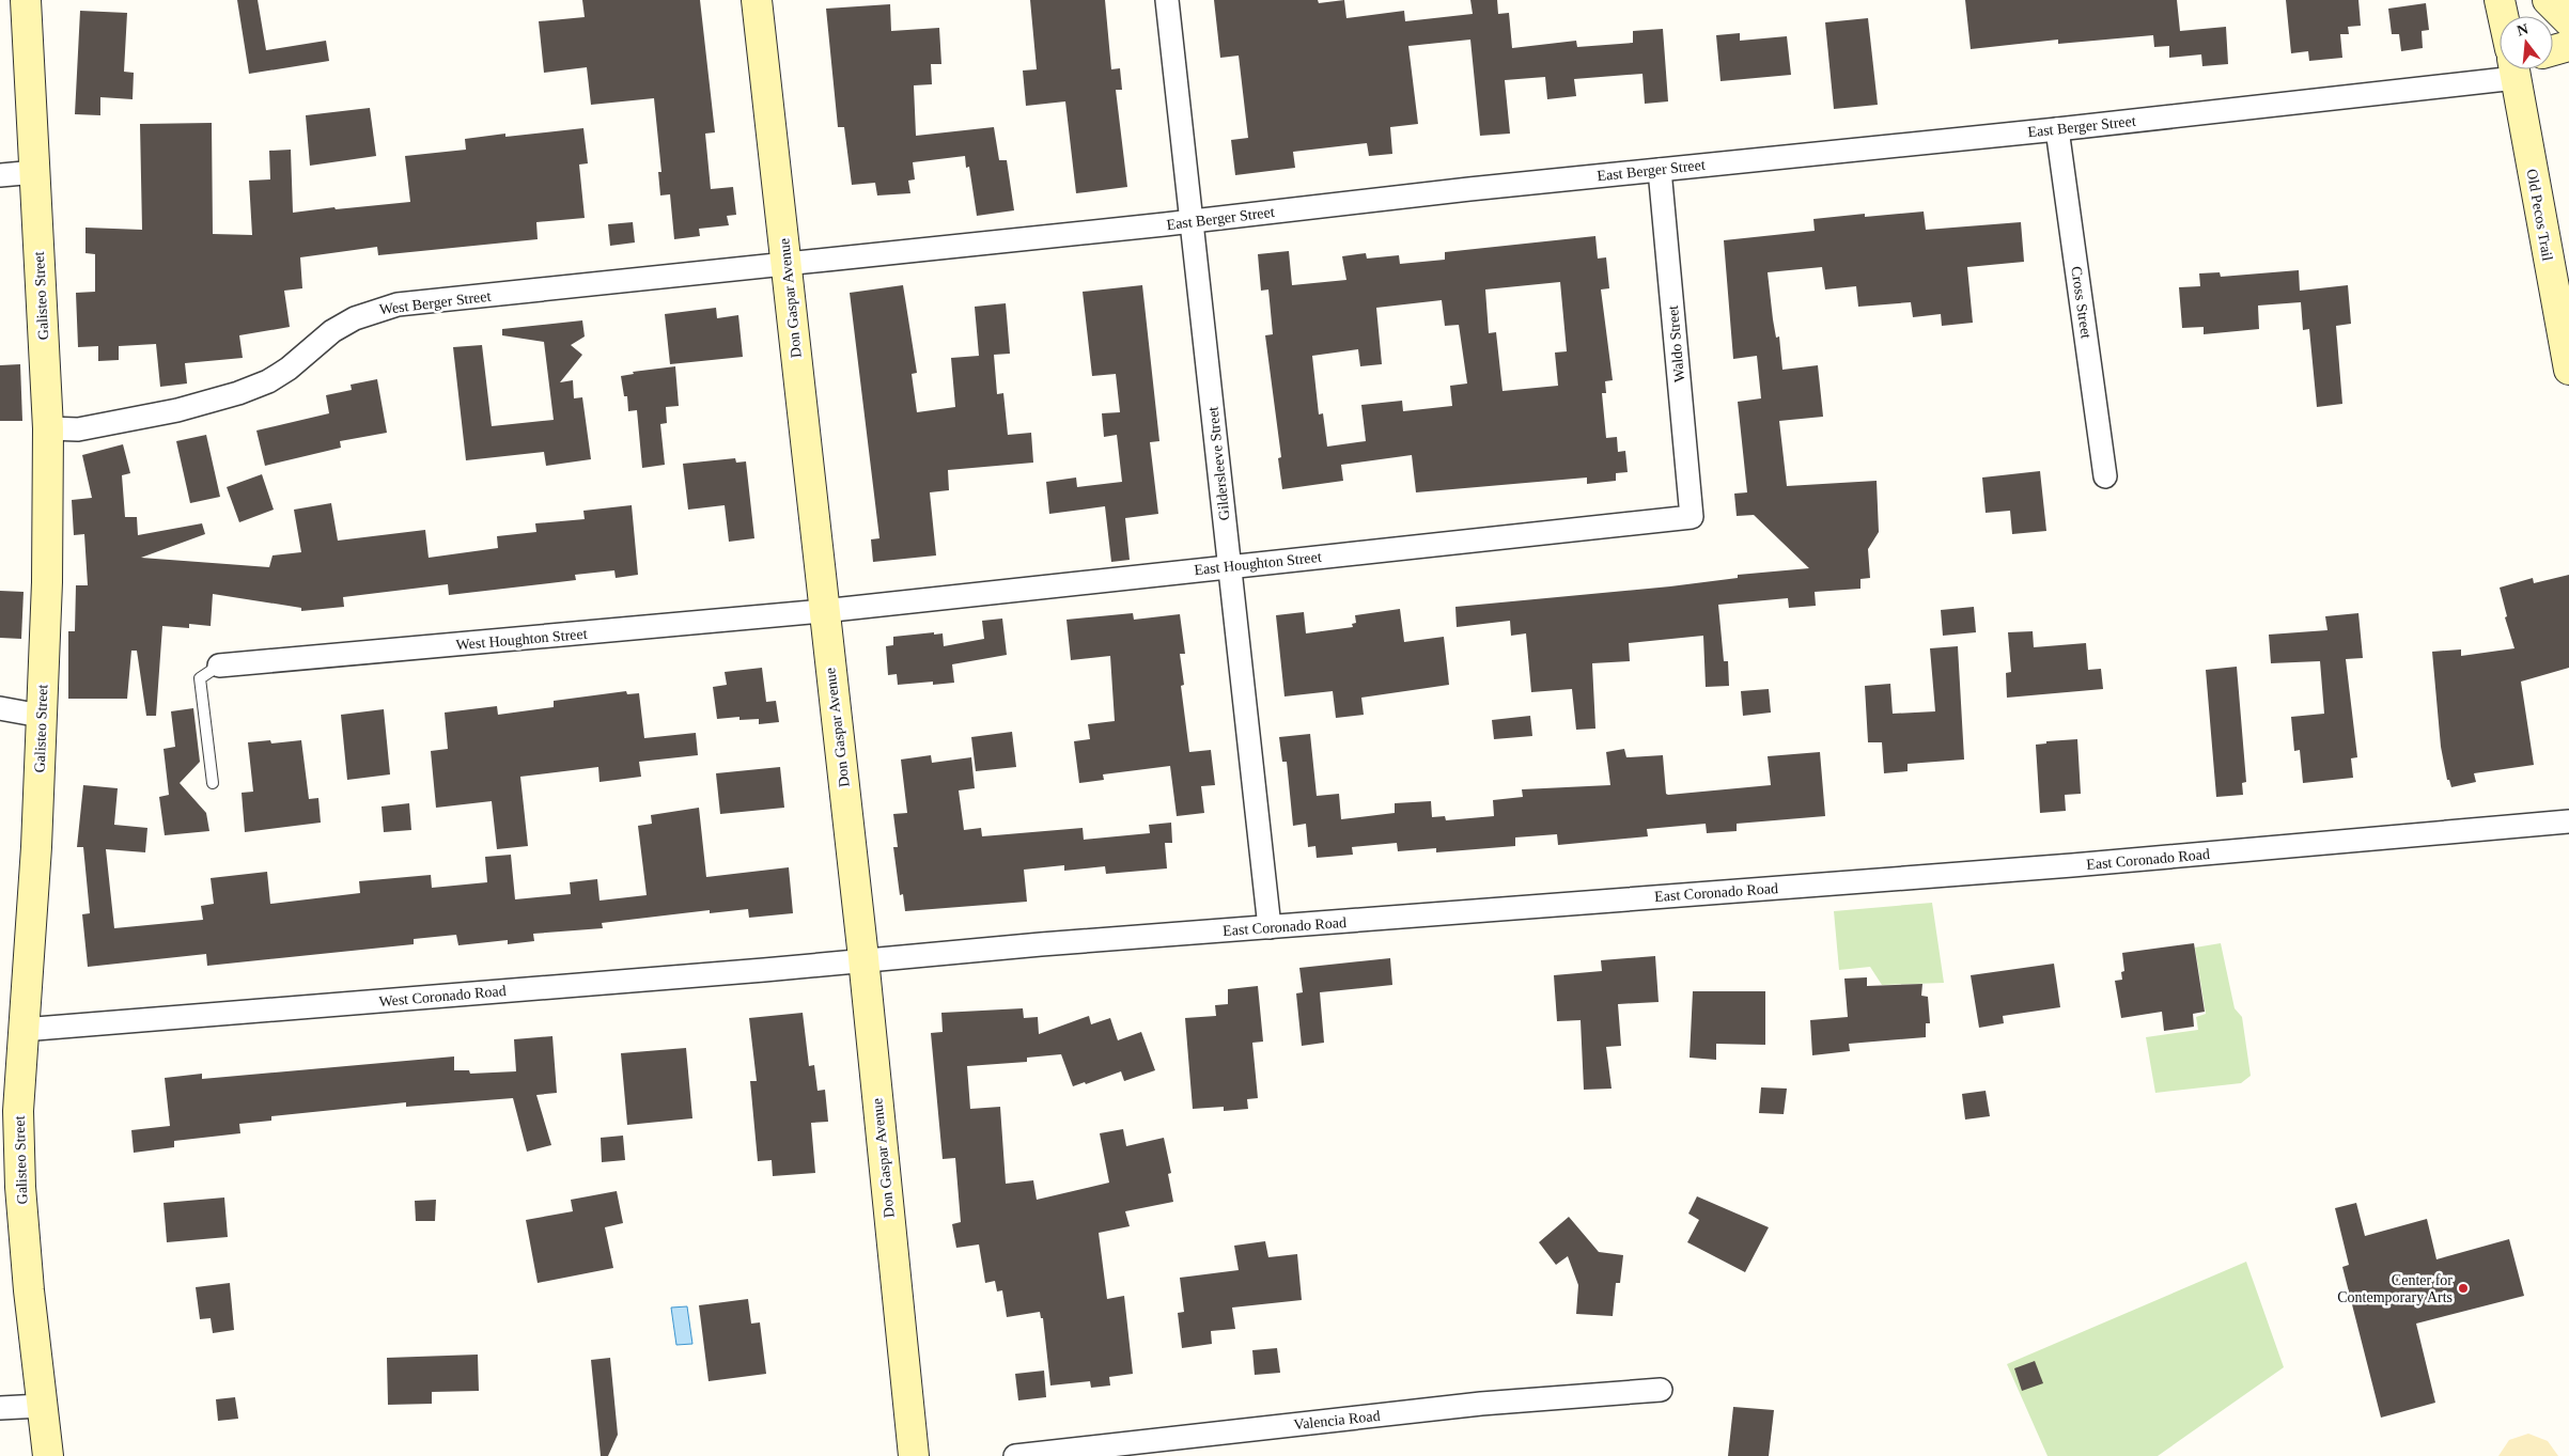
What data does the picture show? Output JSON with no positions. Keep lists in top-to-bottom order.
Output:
{
  "streets": {
    "street": [
      "East Berger Street",
      "Old Pecos Trail",
      "Galisteo Street",
      "Don Gaspar Avenue",
      "West Berger Street",
      "Cross Street",
      "Waldo Street",
      "Gildersleeve Street",
      "East Houghton Street",
      "West Houghton Street",
      "East Coronado Road",
      "West Coronado Road",
      "Valencia Road"
    ]
  },
  "crossings": [
    ["East Berger Street", "Don Gaspar Avenue"],
    ["East Berger Street", "West Berger Street"],
    ["East Berger Street", "Cross Street"],
    ["East Berger Street", "Waldo Street"],
    ["East Berger Street", "Gildersleeve Street"],
    ["Galisteo Street", "West Berger Street"],
    ["Galisteo Street", "West Coronado Road"],
    ["Don Gaspar Avenue", "West Berger Street"],
    ["Don Gaspar Avenue", "East Houghton Street"],
    ["Don Gaspar Avenue", "West Houghton Street"],
    ["Don Gaspar Avenue", "East Coronado Road"],
    ["Don Gaspar Avenue", "West Coronado Road"],
    ["Waldo Street", "East Houghton Street"],
    ["Gildersleeve Street", "East Houghton Street"],
    ["Gildersleeve Street", "East Coronado Road"],
    ["East Houghton Street", "West Houghton Street"],
    ["East Coronado Road", "West Coronado Road"]
  ],
  "places": ["Center for Contemporary Arts"],
  "north": "top"
}
